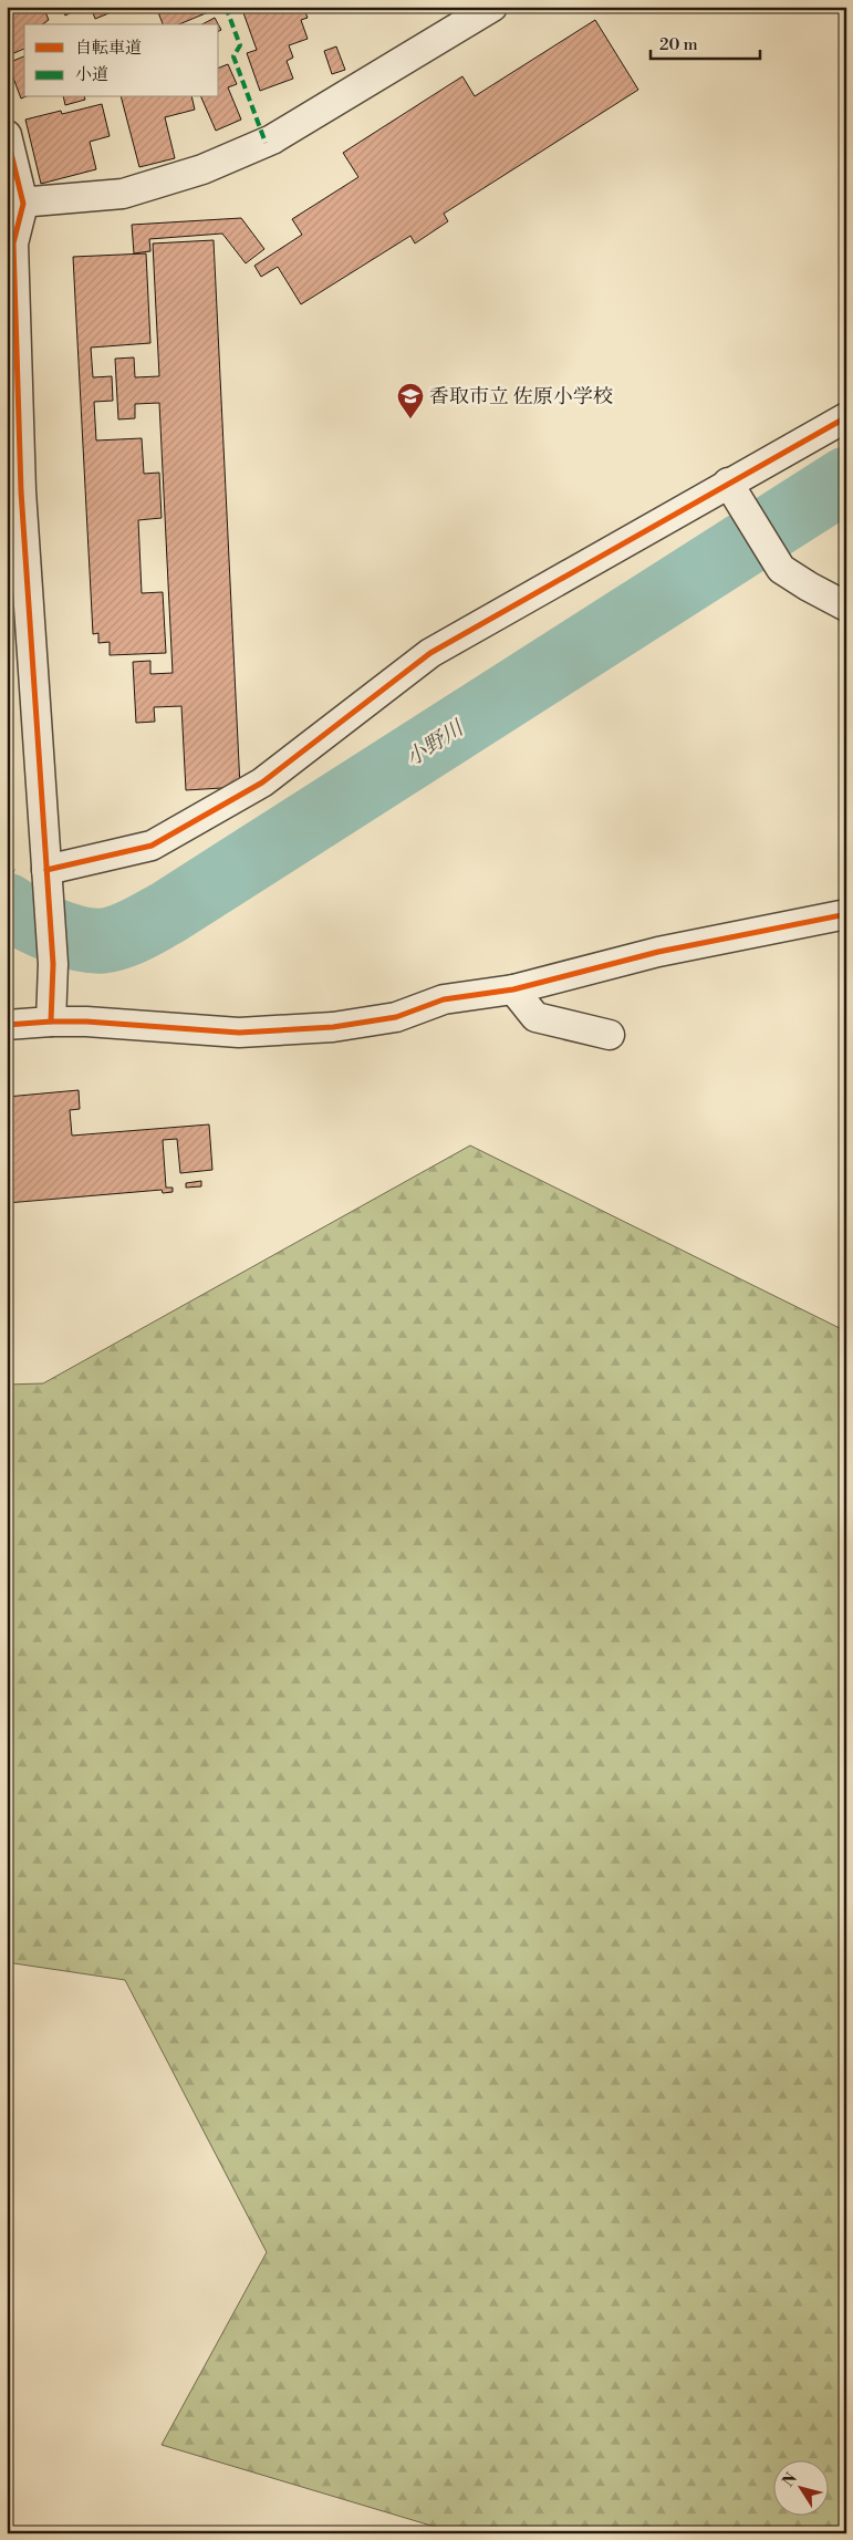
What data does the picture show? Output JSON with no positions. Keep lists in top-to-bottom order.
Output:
{
  "water": ["小野川"],
  "places": {
    "school or university": ["香取市立 佐原小学校"]
  },
  "legend": ["自転車道", "小道"],
  "scale_bar": "20 m",
  "north": "top left"
}
